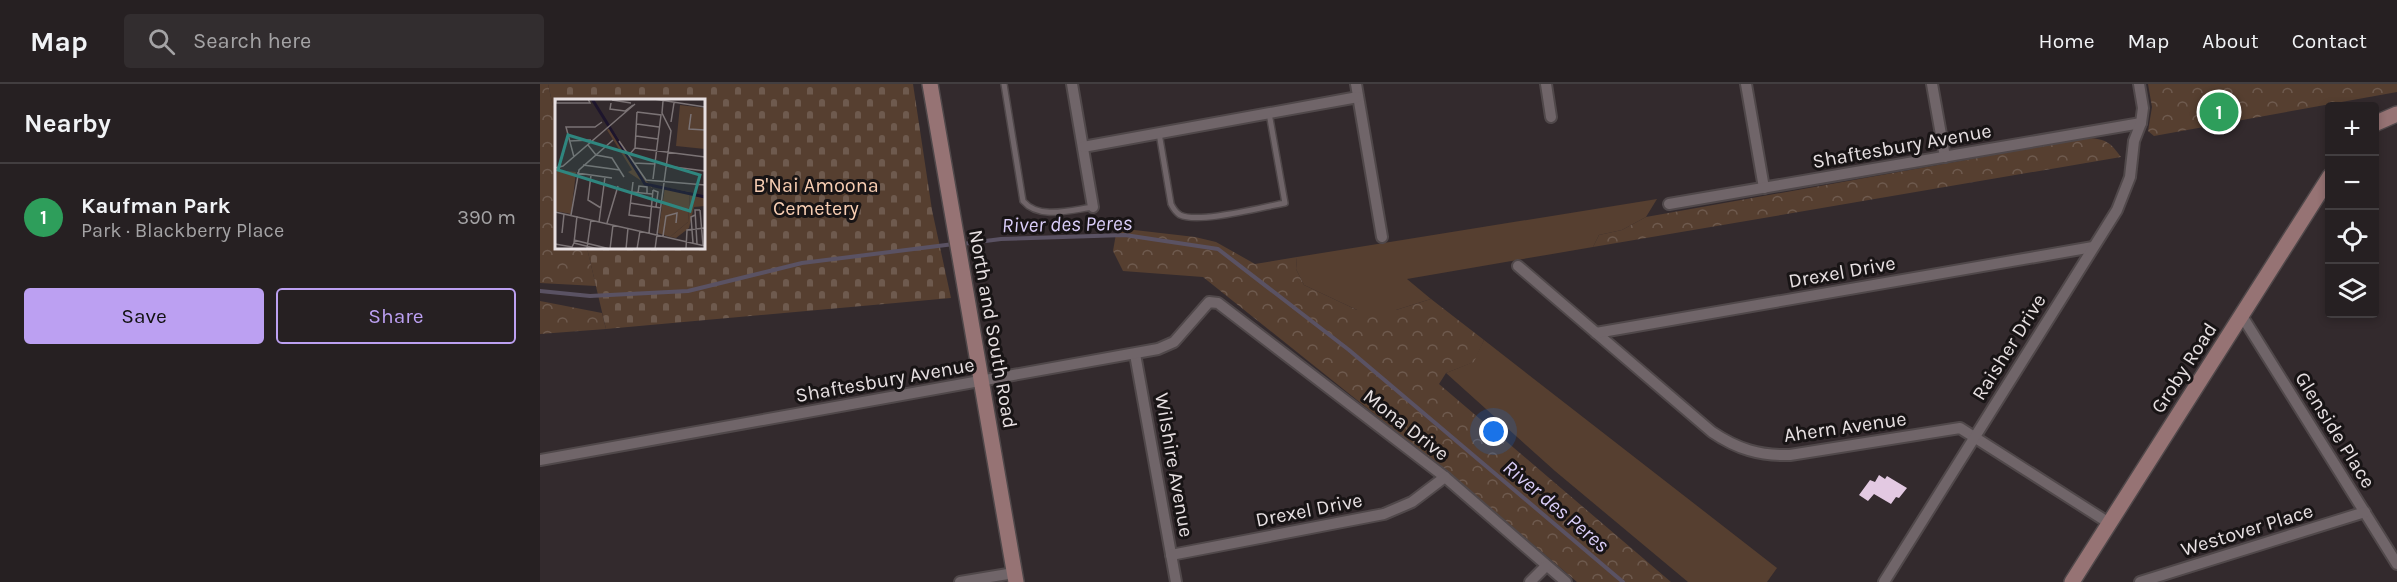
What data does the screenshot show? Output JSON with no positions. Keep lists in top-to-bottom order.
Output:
{
  "streets": {
    "street": [
      "Shaftesbury Avenue",
      "Drexel Drive",
      "North and South Road",
      "Raisher Drive",
      "Groby Road",
      "Mona Drive",
      "Ahern Avenue",
      "Glenside Place",
      "Wilshire Avenue",
      "Westover Place"
    ]
  },
  "crossings": [
    ["Shaftesbury Avenue", "North and South Road"],
    ["Shaftesbury Avenue", "Raisher Drive"],
    ["Shaftesbury Avenue", "Mona Drive"],
    ["Shaftesbury Avenue", "Wilshire Avenue"],
    ["Drexel Drive", "Raisher Drive"],
    ["Drexel Drive", "Mona Drive"],
    ["Drexel Drive", "Ahern Avenue"],
    ["Drexel Drive", "Wilshire Avenue"],
    ["Raisher Drive", "Ahern Avenue"],
    ["Groby Road", "Ahern Avenue"],
    ["Groby Road", "Glenside Place"],
    ["Glenside Place", "Westover Place"]
  ],
  "water": ["River des Peres"],
  "parks": ["B'Nai Amoona Cemetery"],
  "page": {
    "header": "Map",
    "search": "Search here",
    "nav": [
      "Home",
      "Map",
      "About",
      "Contact"
    ],
    "heading": "Nearby",
    "pins": "1",
    "map_buttons": ["+", "−"],
    "list": [
      {
        "mark": "1",
        "name": "Kaufman Park",
        "note": "Park · Blackberry Place",
        "value": "390 m"
      }
    ],
    "buttons": ["Save", "Share"]
  }
}
